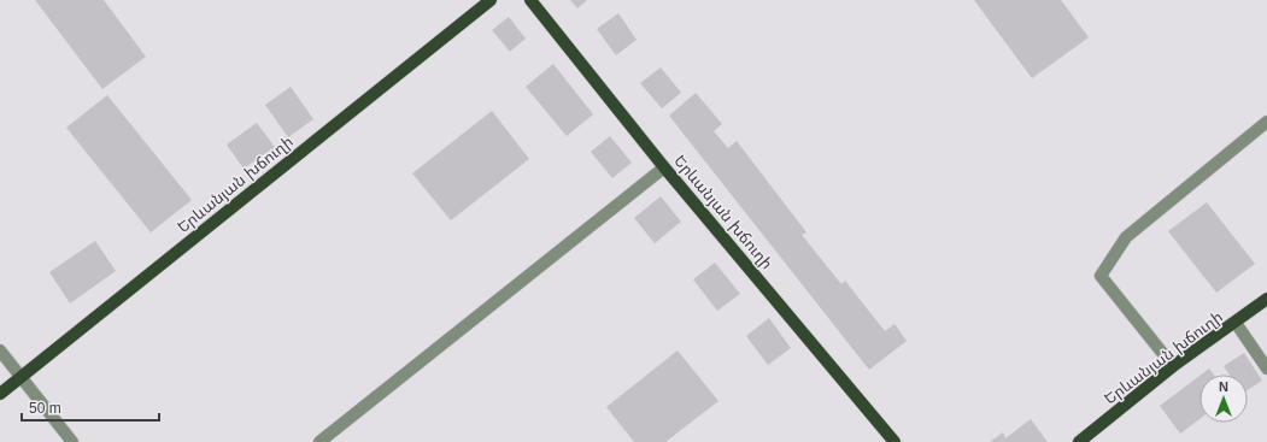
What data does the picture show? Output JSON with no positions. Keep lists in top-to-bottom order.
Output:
{
  "streets": {
    "main road": ["Երևանյան խճուղի"]
  },
  "scale_bar": "50 m",
  "north": "top"
}
